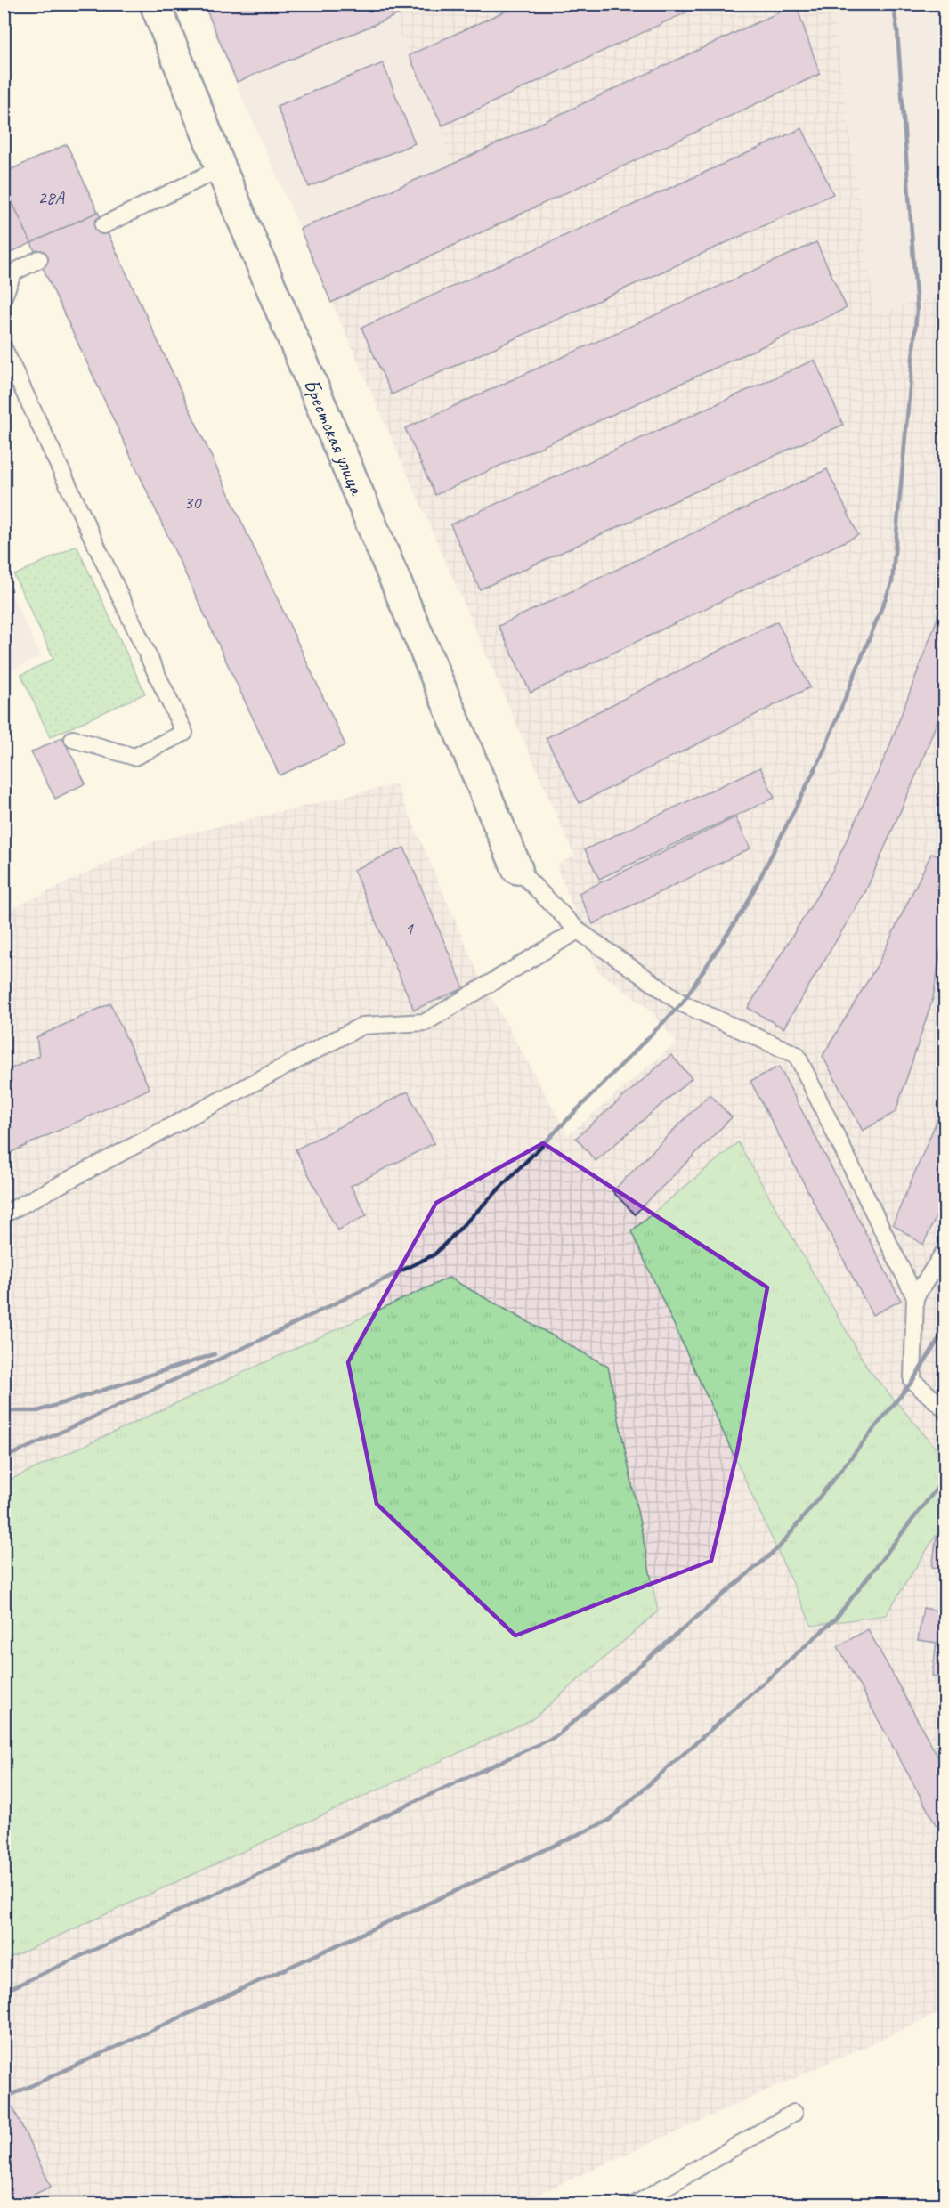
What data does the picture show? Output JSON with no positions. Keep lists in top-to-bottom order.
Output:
{
  "streets": {
    "street": ["Брестская улица"]
  },
  "house_numbers": ["28А", "30", "1"]
}
